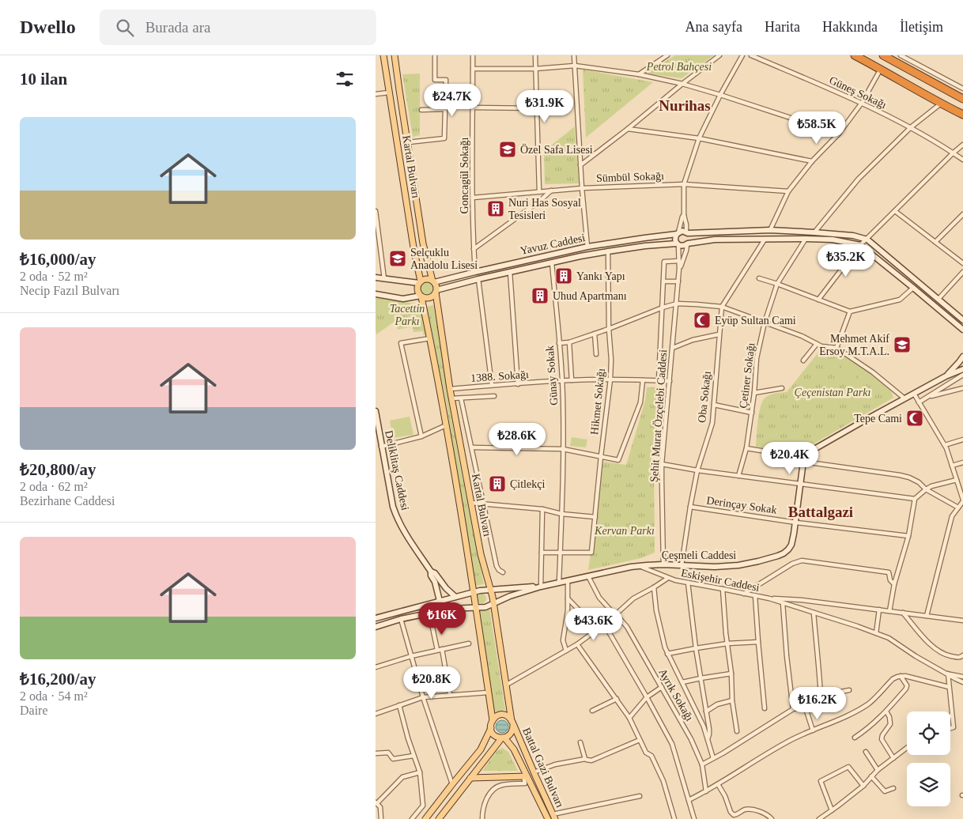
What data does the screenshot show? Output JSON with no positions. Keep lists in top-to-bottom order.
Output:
{
  "streets": {
    "main road": ["Kartal Bulvarı", "Battal Gazi Bulvarı"],
    "street": [
      "Güneş Sokağı",
      "Goncagül Sokağı",
      "Sümbül Sokağı",
      "Yavuz Caddesi",
      "Günay Sokak",
      "Çetiner Sokağı",
      "1388. Sokağı",
      "Oba Sokağı",
      "Hikmet Sokağı",
      "Şehit Murat Özçelebi Caddesi",
      "Deliklitaş Caddesi",
      "Derinçay Sokak",
      "Çeşmeli Caddesi",
      "Eskişehir Caddesi",
      "Ayrık Sokağı"
    ]
  },
  "crossings": [
    ["Kartal Bulvarı", "Yavuz Caddesi"],
    ["Kartal Bulvarı", "1388. Sokağı"],
    ["Kartal Bulvarı", "Çeşmeli Caddesi"],
    ["Kartal Bulvarı", "Eskişehir Caddesi"],
    ["Kartal Bulvarı", "Battal Gazi Bulvarı"],
    ["Goncagül Sokağı", "Sümbül Sokağı"],
    ["Goncagül Sokağı", "Yavuz Caddesi"],
    ["Yavuz Caddesi", "Günay Sokak"],
    ["Yavuz Caddesi", "Hikmet Sokağı"],
    ["Yavuz Caddesi", "Şehit Murat Özçelebi Caddesi"],
    ["Günay Sokak", "1388. Sokağı"],
    ["Günay Sokak", "Hikmet Sokağı"],
    ["Günay Sokak", "Çeşmeli Caddesi"],
    ["1388. Sokağı", "Hikmet Sokağı"],
    ["1388. Sokağı", "Şehit Murat Özçelebi Caddesi"],
    ["Oba Sokağı", "Derinçay Sokak"],
    ["Oba Sokağı", "Çeşmeli Caddesi"],
    ["Şehit Murat Özçelebi Caddesi", "Çeşmeli Caddesi"],
    ["Deliklitaş Caddesi", "Çeşmeli Caddesi"],
    ["Derinçay Sokak", "Çeşmeli Caddesi"],
    ["Çeşmeli Caddesi", "Ayrık Sokağı"],
    ["Eskişehir Caddesi", "Ayrık Sokağı"]
  ],
  "districts": ["Nurihas", "Battalgazi"],
  "parks": [
    "Petrol Bahçesi",
    "Tacettin Parkı",
    "Çeçenistan Parkı",
    "Kervan Parkı"
  ],
  "places": {
    "school or university": ["Özel Safa Lisesi", "Selçuklu Anadolu Lisesi", "Mehmet Akif Ersoy M.T.A.L."],
    "building": [
      "Nuri Has Sosyal Tesisleri",
      "Yankı Yapı",
      "Uhud Apartmanı",
      "Çitlekçi"
    ],
    "mosque": ["Eyüp Sultan Cami", "Tepe Cami"]
  },
  "page": {
    "header": "Dwello",
    "search": "Burada ara",
    "nav": [
      "Ana sayfa",
      "Harita",
      "Hakkında",
      "İletişim"
    ],
    "heading": "10 ilan",
    "price": [
      "₺24.7K",
      "₺31.9K",
      "₺58.5K",
      "₺35.2K",
      "₺28.6K",
      "₺20.4K",
      "₺16K",
      "₺43.6K",
      "₺20.8K",
      "₺16.2K"
    ],
    "list": [
      {
        "name": "₺16,000/ay",
        "note": "2 oda · 52 m² · Necip Fazıl Bulvarı"
      },
      {
        "name": "₺20,800/ay",
        "note": "2 oda · 62 m² · Bezirhane Caddesi"
      },
      {
        "name": "₺16,200/ay",
        "note": "2 oda · 54 m² · Daire"
      }
    ]
  }
}
